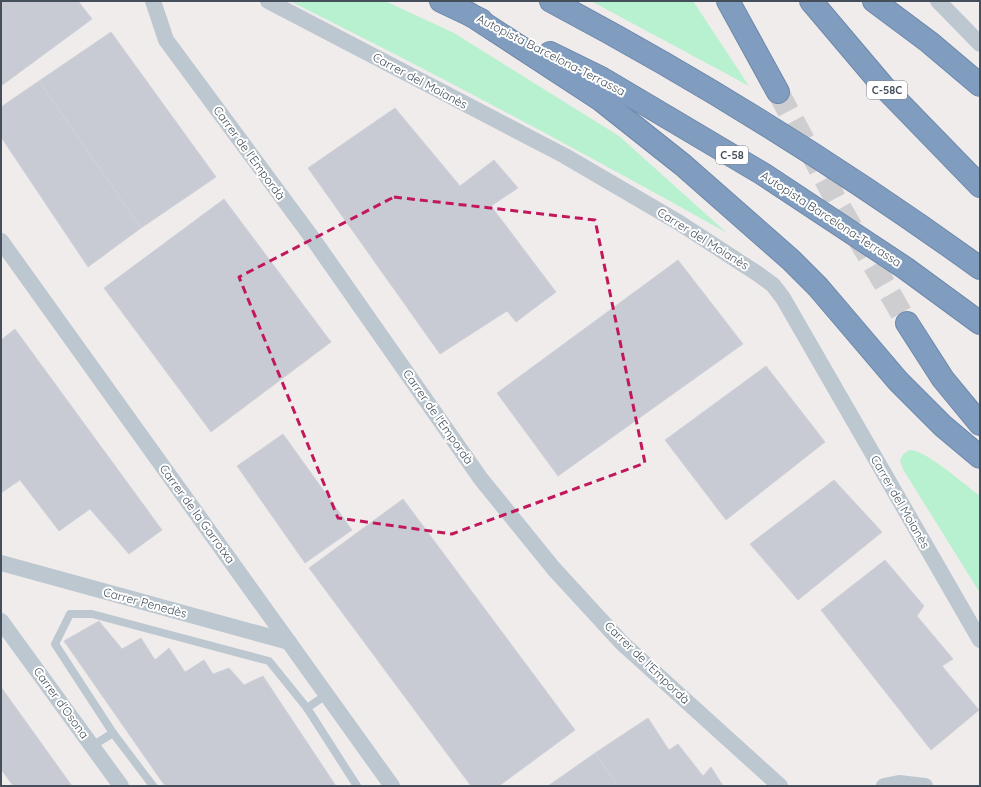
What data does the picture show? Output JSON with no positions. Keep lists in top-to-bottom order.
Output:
{
  "streets": {
    "highway": ["Autopista Barcelona-Terrassa", "C-58C", "C-58"],
    "street": [
      "Carrer del Moianès",
      "Carrer de l'Empordà",
      "Carrer de la Garrotxa",
      "Carrer Penedès",
      "Carrer d'Osona"
    ]
  },
  "crossings": [
    ["Carrer de la Garrotxa", "Carrer Penedès"]
  ]
}
